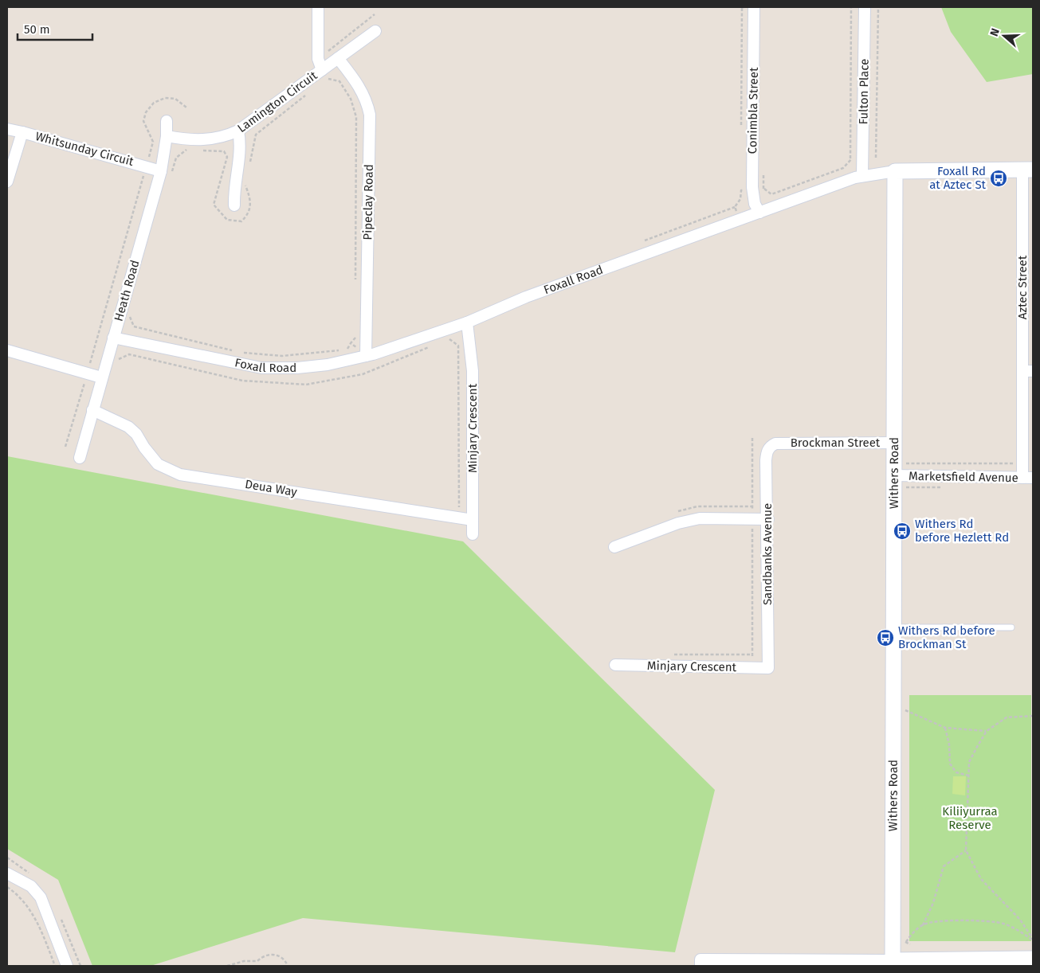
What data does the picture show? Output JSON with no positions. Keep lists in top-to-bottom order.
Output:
{
  "streets": {
    "street": [
      "Fulton Place",
      "Lamington Circuit",
      "Conimbla Street",
      "Whitsunday Circuit",
      "Pipeclay Road",
      "Foxall Road",
      "Aztec Street",
      "Heath Road",
      "Minjary Crescent",
      "Brockman Street",
      "Withers Road",
      "Marketsfield Avenue",
      "Deua Way",
      "Sandbanks Avenue"
    ]
  },
  "crossings": [
    ["Fulton Place", "Foxall Road"],
    ["Lamington Circuit", "Pipeclay Road"],
    ["Lamington Circuit", "Heath Road"],
    ["Conimbla Street", "Foxall Road"],
    ["Whitsunday Circuit", "Heath Road"],
    ["Pipeclay Road", "Foxall Road"],
    ["Foxall Road", "Aztec Street"],
    ["Foxall Road", "Heath Road"],
    ["Foxall Road", "Minjary Crescent"],
    ["Foxall Road", "Withers Road"],
    ["Aztec Street", "Marketsfield Avenue"],
    ["Heath Road", "Deua Way"],
    ["Minjary Crescent", "Deua Way"],
    ["Minjary Crescent", "Sandbanks Avenue"],
    ["Brockman Street", "Withers Road"],
    ["Brockman Street", "Sandbanks Avenue"],
    ["Withers Road", "Marketsfield Avenue"]
  ],
  "parks": ["Kiliiyurraa Reserve"],
  "places": {
    "bus stop": ["Foxall Rd at Aztec St", "Withers Rd before Hezlett Rd", "Withers Rd before Brockman St"]
  },
  "scale_bar": "50 m",
  "north": "left"
}
